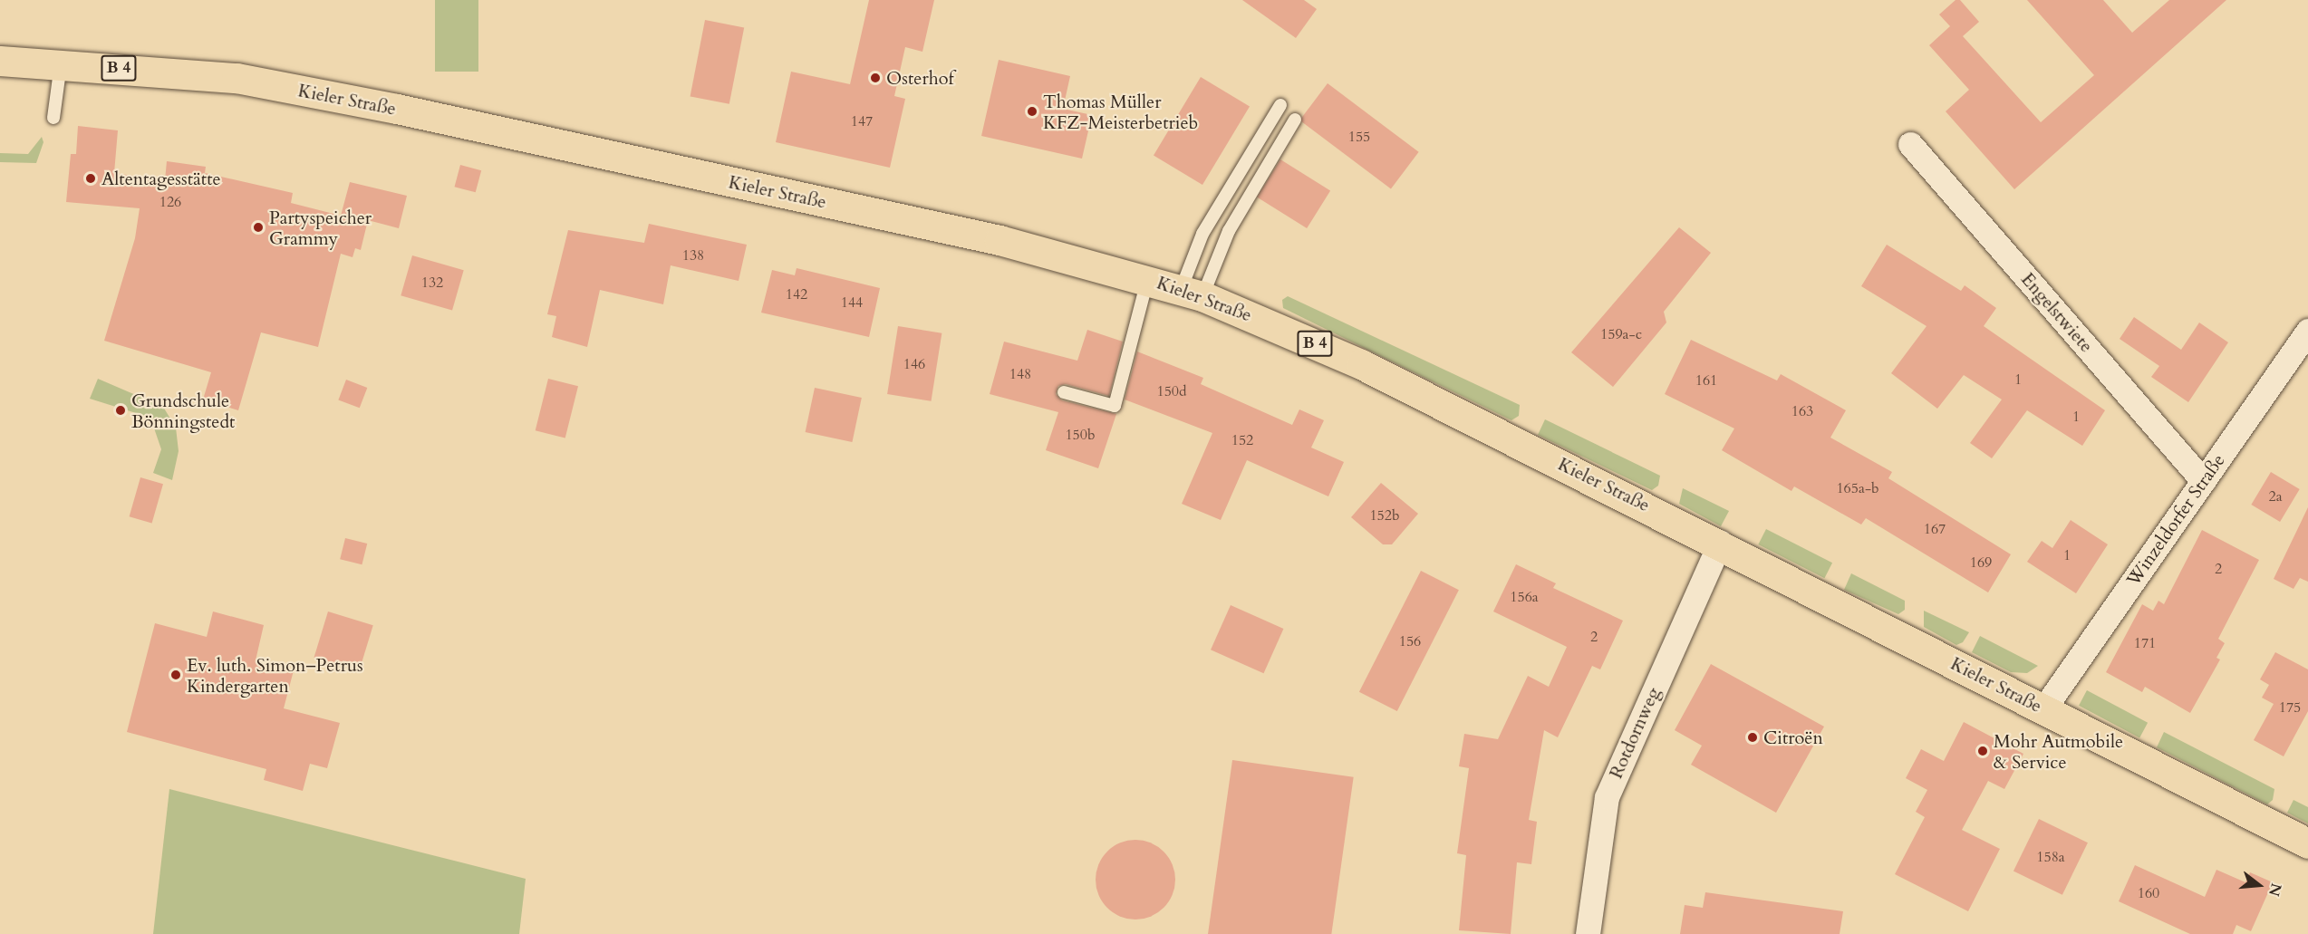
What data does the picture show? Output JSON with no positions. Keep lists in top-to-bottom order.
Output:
{
  "streets": {
    "main road": ["B 4", "Kieler Straße"],
    "street": ["Engelstwiete", "Winzeldorfer Straße", "Rotdornweg"]
  },
  "crossings": [
    ["Kieler Straße", "Winzeldorfer Straße"],
    ["Kieler Straße", "Rotdornweg"],
    ["Engelstwiete", "Winzeldorfer Straße"]
  ],
  "places": [
    "Osterhof",
    "Thomas Müller KFZ-Meisterbetrieb",
    "Altentagesstätte",
    "Partyspeicher Grammy",
    "Grundschule Bönningstedt",
    "Ev. luth. Simon–Petrus Kindergarten",
    "Citroën",
    "Mohr Autmobile & Service"
  ],
  "house_numbers": [
    "147",
    "155",
    "126",
    "138",
    "132",
    "142",
    "144",
    "159a-c",
    "146",
    "148",
    "1",
    "161",
    "150d",
    "163",
    "1",
    "150b",
    "152",
    "165a-b",
    "2a",
    "152b",
    "167",
    "1",
    "169",
    "2",
    "156a",
    "2",
    "156",
    "171",
    "175",
    "158a",
    "160"
  ],
  "north": "right"
}
